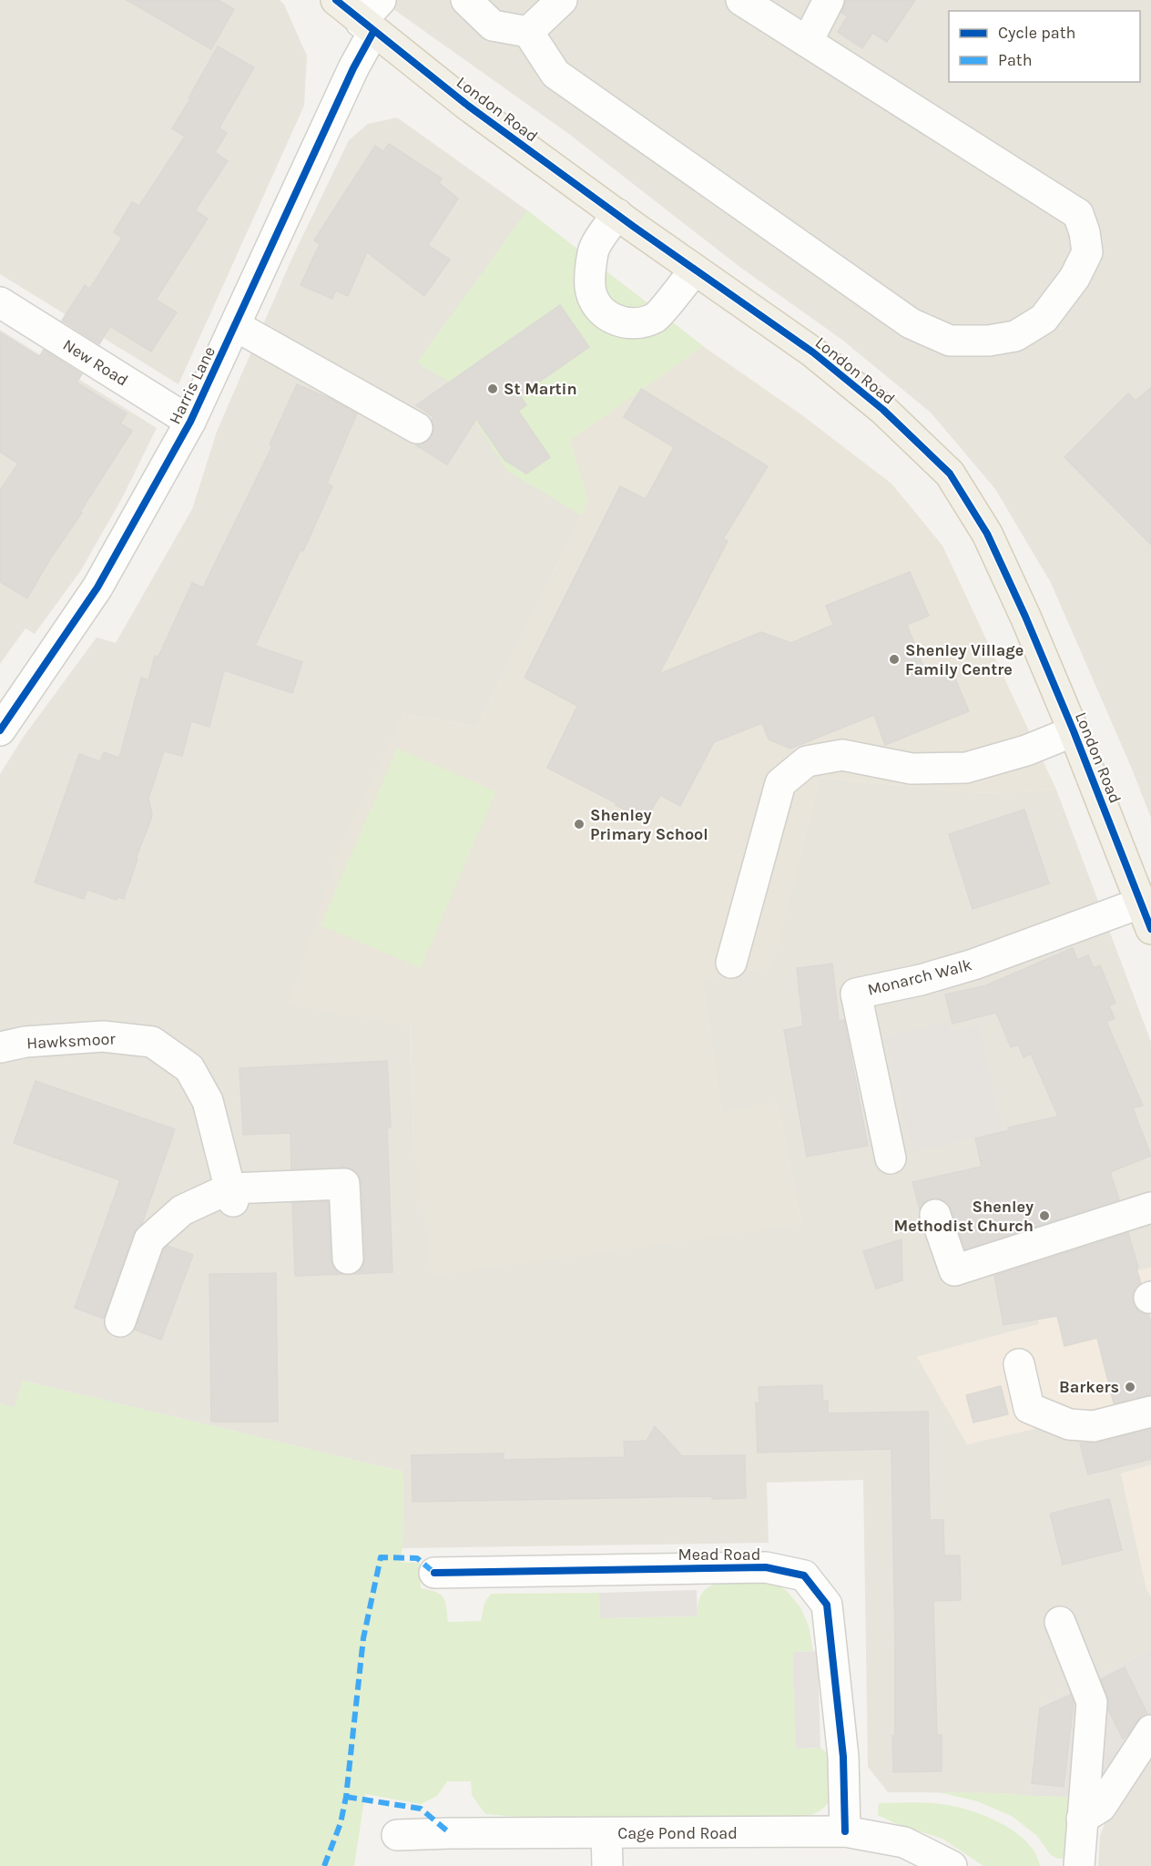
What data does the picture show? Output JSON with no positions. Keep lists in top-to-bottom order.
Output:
{
  "streets": {
    "main road": ["London Road"],
    "street": [
      "New Road",
      "Harris Lane",
      "Monarch Walk",
      "Hawksmoor",
      "Mead Road",
      "Cage Pond Road"
    ]
  },
  "crossings": [
    ["London Road", "Harris Lane"],
    ["London Road", "Monarch Walk"],
    ["New Road", "Harris Lane"],
    ["Mead Road", "Cage Pond Road"]
  ],
  "places": [
    "St Martin",
    "Shenley Village Family Centre",
    "Shenley Primary School",
    "Shenley Methodist Church",
    "Barkers"
  ],
  "legend": ["Cycle path", "Path"]
}
